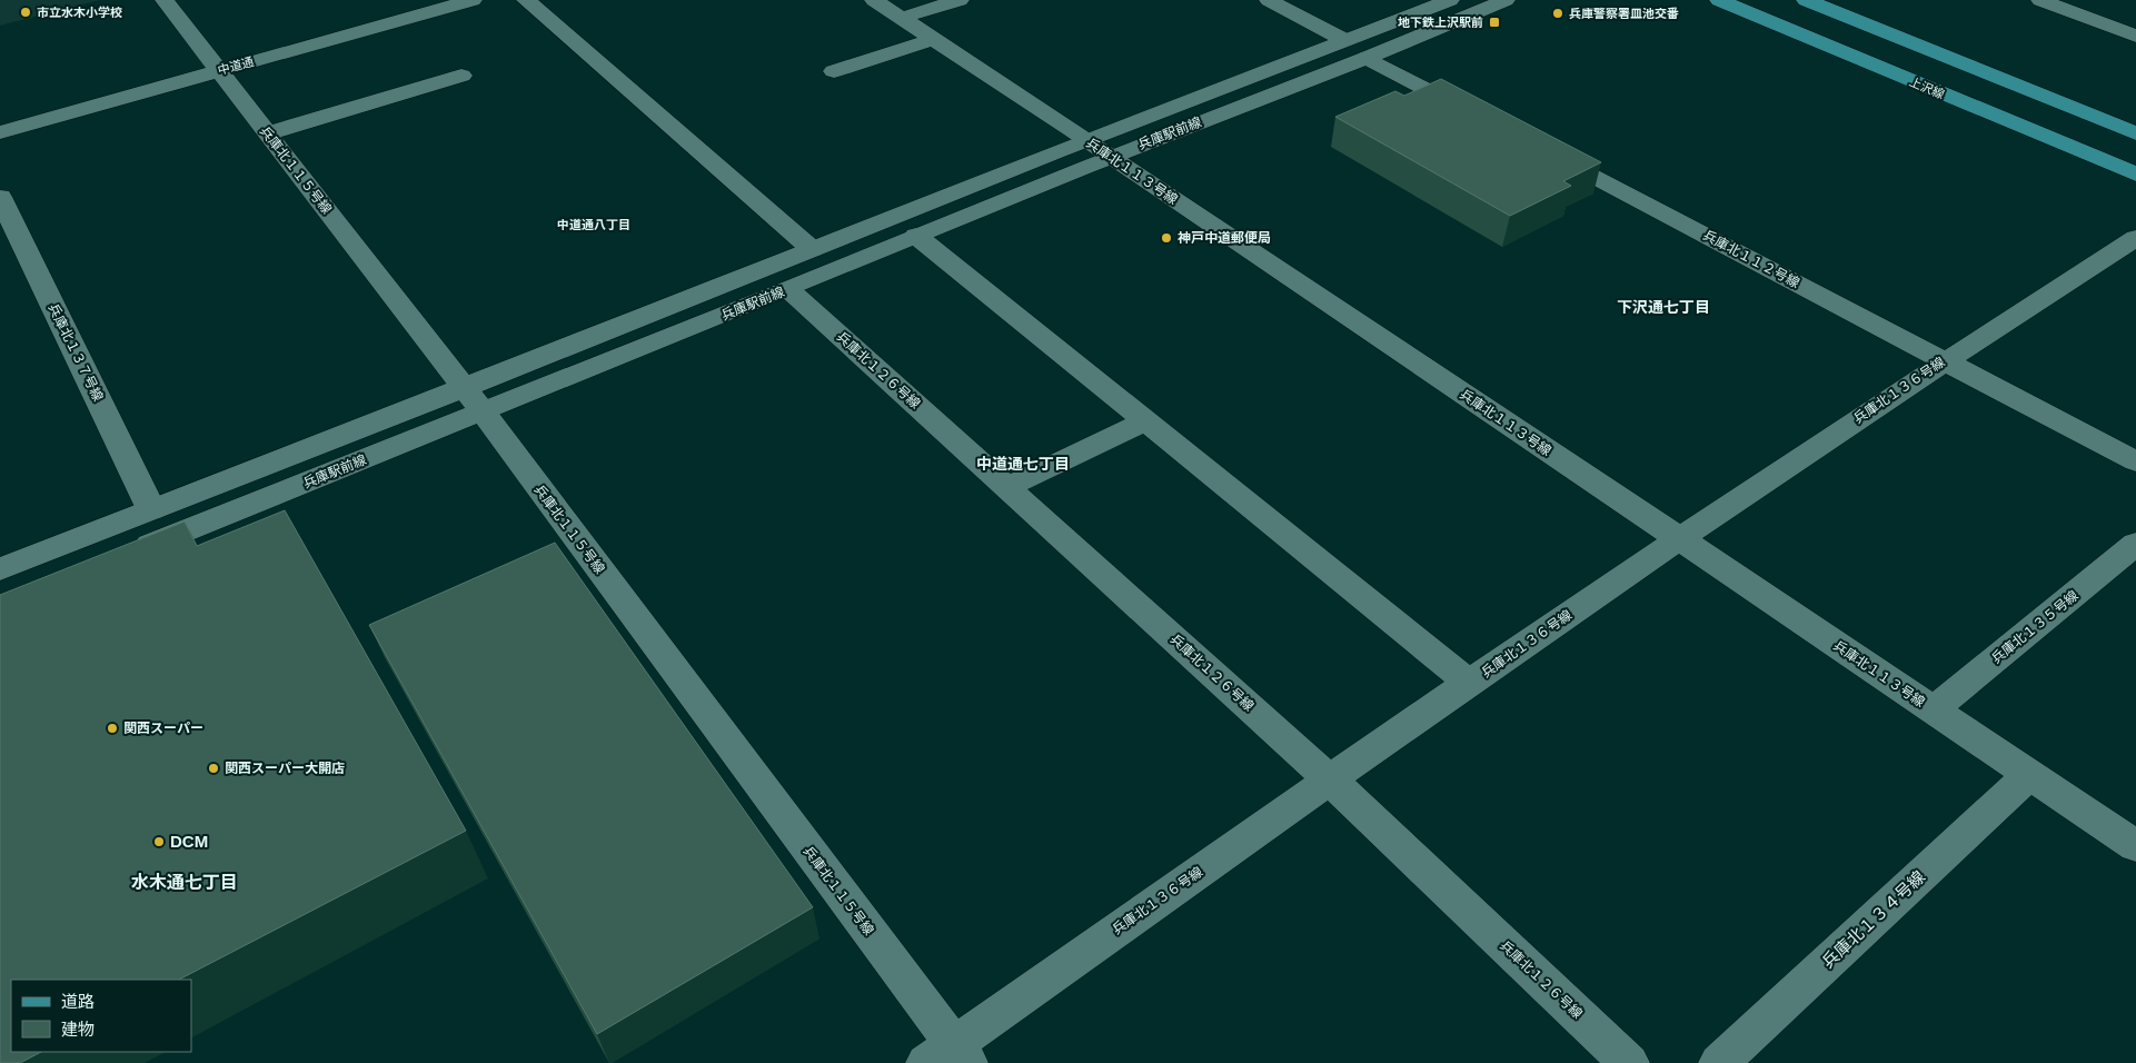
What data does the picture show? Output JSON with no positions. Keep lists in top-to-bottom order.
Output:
{
  "streets": {
    "main road": ["上沢線"],
    "street": [
      "中道通",
      "兵庫駅前線",
      "兵庫北１１５号線",
      "兵庫北１１３号線",
      "兵庫北１１２号線",
      "兵庫北１３７号線",
      "兵庫北１２６号線",
      "兵庫北１３６号線",
      "兵庫北１３５号線",
      "兵庫北１３４号線"
    ]
  },
  "crossings": [
    ["中道通", "兵庫北１１５号線"],
    ["兵庫駅前線", "兵庫北１１５号線"],
    ["兵庫駅前線", "兵庫北１１３号線"],
    ["兵庫駅前線", "兵庫北１３７号線"],
    ["兵庫駅前線", "兵庫北１２６号線"],
    ["兵庫北１１５号線", "兵庫北１３６号線"],
    ["兵庫北１１３号線", "兵庫北１３６号線"],
    ["兵庫北１１３号線", "兵庫北１３５号線"],
    ["兵庫北１１３号線", "兵庫北１３４号線"],
    ["兵庫北１１２号線", "兵庫北１３６号線"],
    ["兵庫北１２６号線", "兵庫北１３６号線"]
  ],
  "districts": [
    "中道通八丁目",
    "下沢通七丁目",
    "中道通七丁目",
    "水木通七丁目"
  ],
  "places": {
    "other": [
      "市立水木小学校",
      "兵庫警察署皿池交番",
      "神戸中道郵便局",
      "関西スーパー",
      "関西スーパー大開店",
      "DCM"
    ],
    "transit": ["地下鉄上沢駅前"]
  },
  "legend": ["道路", "建物"]
}
